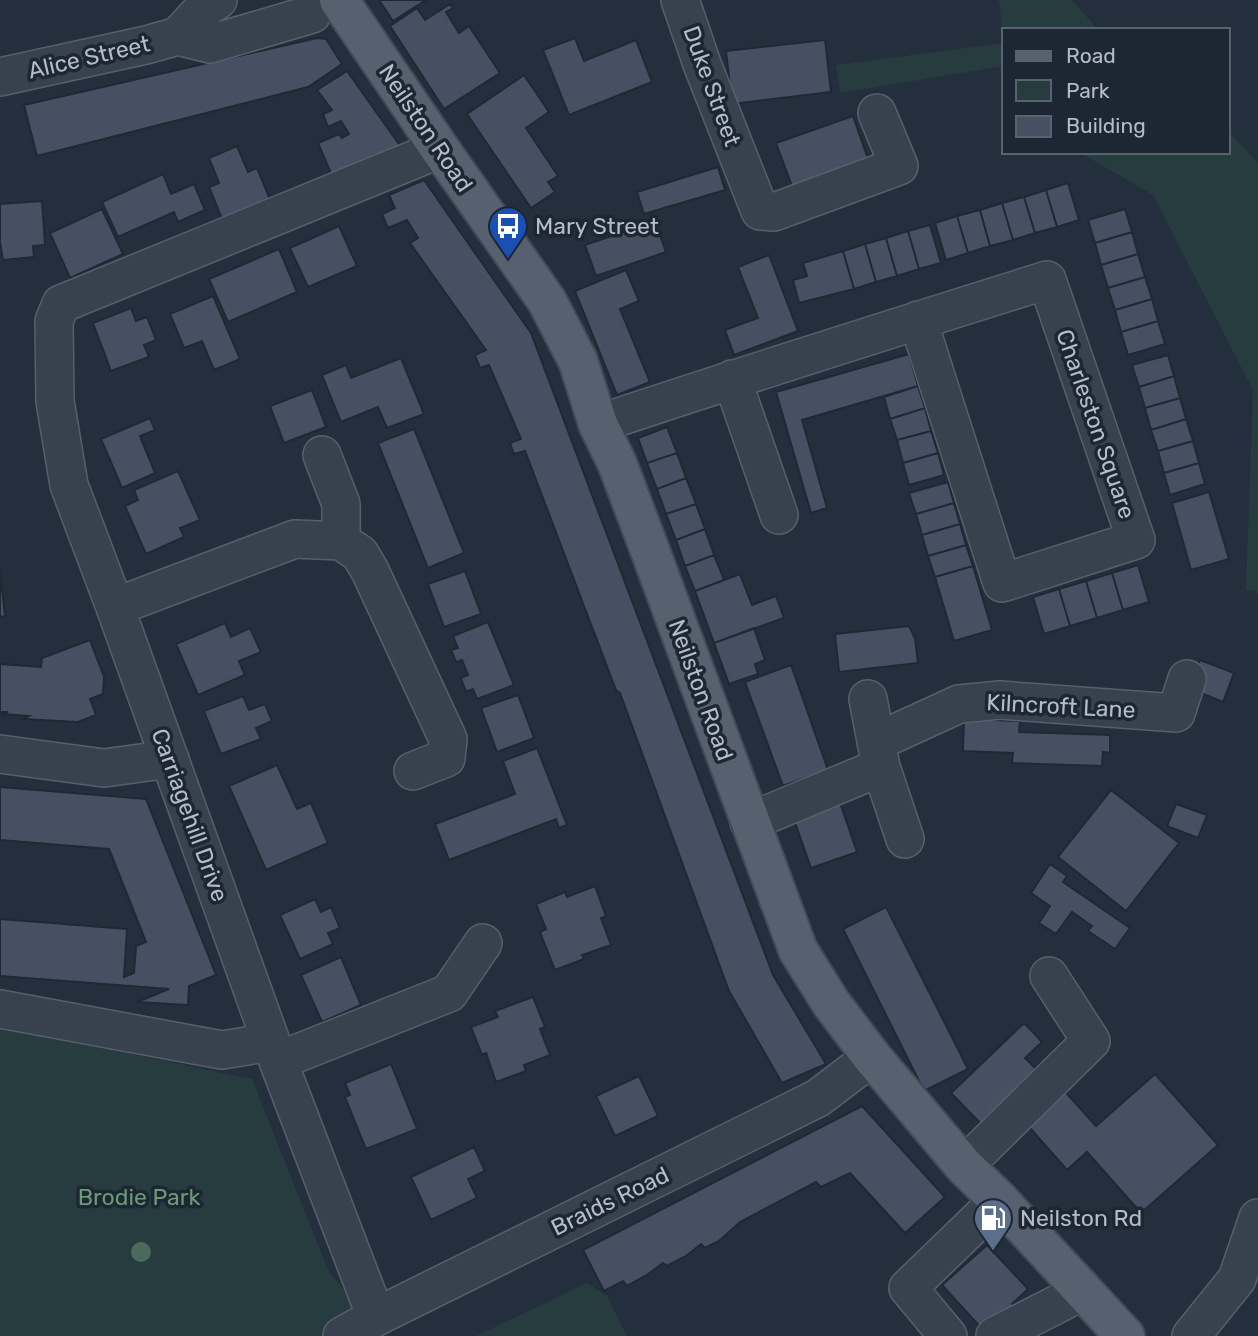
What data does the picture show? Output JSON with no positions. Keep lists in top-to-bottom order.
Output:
{
  "streets": {
    "main road": ["Neilston Road"],
    "street": [
      "Alice Street",
      "Duke Street",
      "Charleston Square",
      "Kilncroft Lane",
      "Carriagehill Drive",
      "Braids Road"
    ]
  },
  "crossings": [
    ["Neilston Road", "Charleston Square"],
    ["Neilston Road", "Carriagehill Drive"],
    ["Neilston Road", "Braids Road"],
    ["Carriagehill Drive", "Braids Road"]
  ],
  "parks": ["Brodie Park"],
  "places": {
    "bus stop": ["Mary Street"],
    "fuel station": ["Neilston Rd"]
  },
  "legend": ["Road", "Park", "Building"]
}
